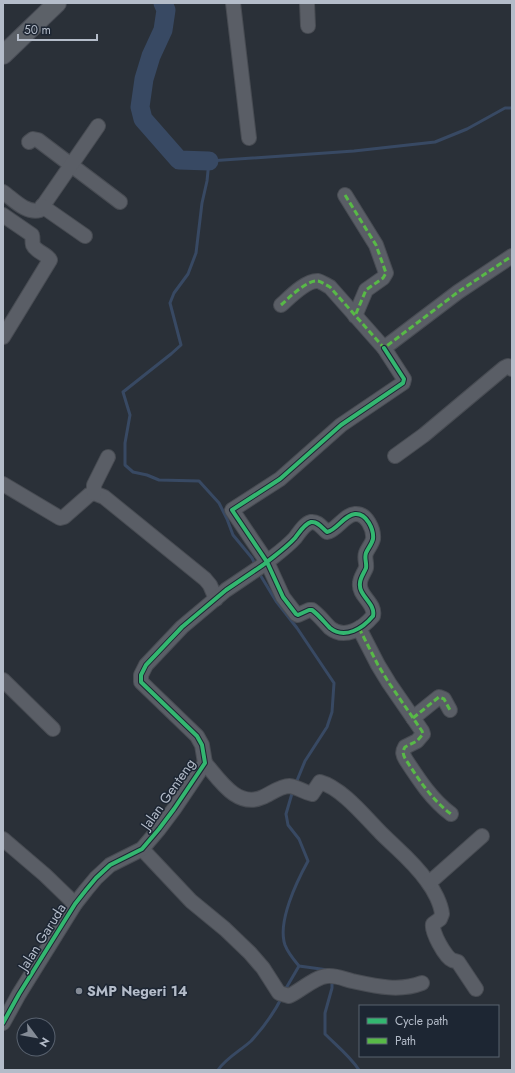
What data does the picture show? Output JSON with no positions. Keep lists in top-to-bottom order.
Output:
{
  "streets": {
    "street": ["Jalan Genteng", "Jalan Garuda"]
  },
  "crossings": [
    ["Jalan Genteng", "Jalan Garuda"]
  ],
  "places": ["SMP Negeri 14"],
  "legend": ["Cycle path", "Path"],
  "scale_bar": "50 m",
  "north": "bottom right"
}
